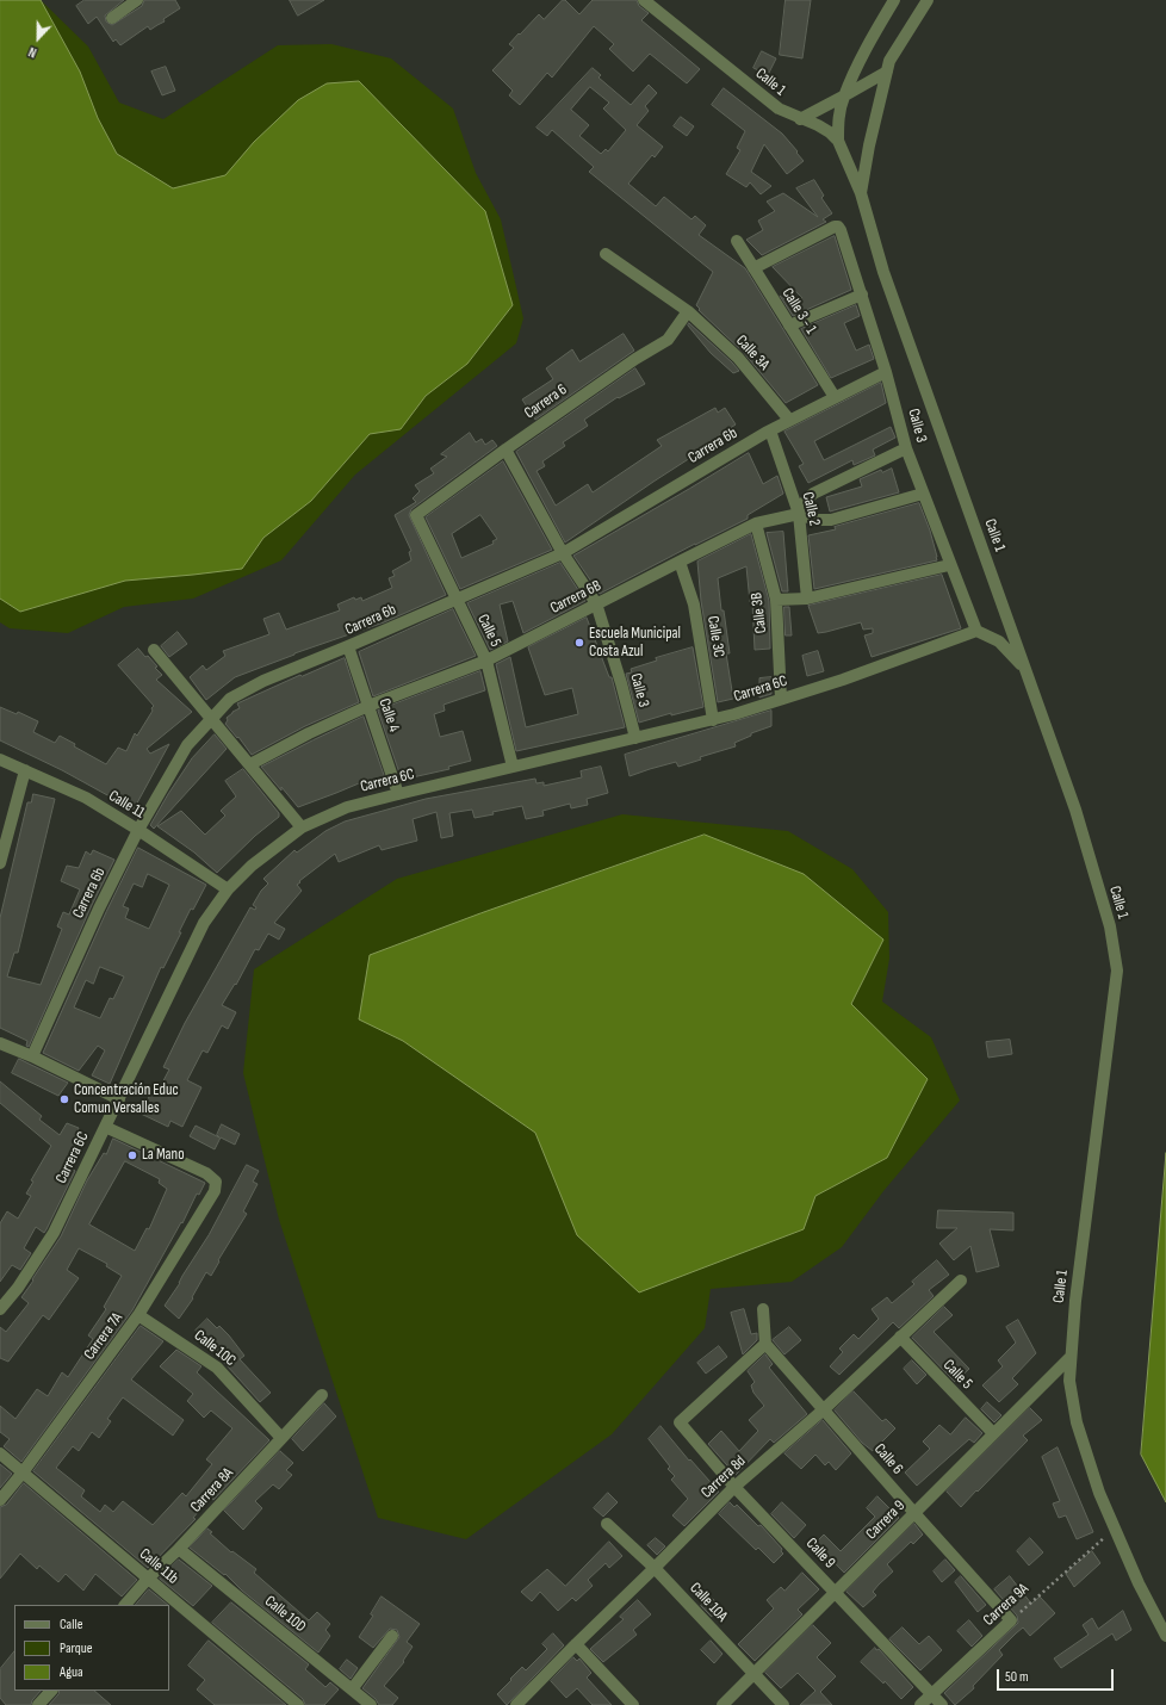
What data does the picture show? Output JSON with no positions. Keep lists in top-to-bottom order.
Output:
{
  "streets": {
    "street": [
      "Calle 1",
      "Calle 3 - 1",
      "Calle 3A",
      "Carrera 6",
      "Calle 3",
      "Carrera 6b",
      "Calle 2",
      "Carrera 6B",
      "Calle 3B",
      "Calle 5",
      "Calle 3C",
      "Carrera 6C",
      "Calle 4",
      "Calle 11",
      "Carrera 7A",
      "Calle 10C",
      "Calle 6",
      "Carrera 8d",
      "Carrera 8A",
      "Carrera 9",
      "Calle 9",
      "Calle 11b",
      "Calle 10A",
      "Carrera 9A",
      "Calle 10D"
    ]
  },
  "crossings": [
    ["Calle 1", "Carrera 9"],
    ["Calle 1", "Carrera 9A"],
    ["Calle 3 - 1", "Calle 3"],
    ["Calle 3 - 1", "Carrera 6b"],
    ["Calle 3A", "Carrera 6"],
    ["Calle 3A", "Carrera 6b"],
    ["Carrera 6", "Calle 3"],
    ["Carrera 6", "Calle 5"],
    ["Calle 3", "Carrera 6b"],
    ["Calle 3", "Carrera 6B"],
    ["Calle 3", "Carrera 6C"],
    ["Carrera 6b", "Calle 2"],
    ["Carrera 6b", "Calle 5"],
    ["Carrera 6b", "Calle 4"],
    ["Carrera 6b", "Calle 11"],
    ["Calle 2", "Carrera 6B"],
    ["Carrera 6B", "Calle 3B"],
    ["Carrera 6B", "Calle 5"],
    ["Carrera 6B", "Calle 3C"],
    ["Carrera 6B", "Calle 4"],
    ["Calle 3B", "Carrera 6C"],
    ["Calle 5", "Carrera 6C"],
    ["Calle 5", "Carrera 8d"],
    ["Calle 5", "Carrera 9"],
    ["Calle 3C", "Carrera 6C"],
    ["Carrera 6C", "Calle 4"],
    ["Carrera 6C", "Calle 11"],
    ["Carrera 6C", "Carrera 7A"],
    ["Carrera 7A", "Calle 10C"],
    ["Carrera 7A", "Calle 11b"],
    ["Calle 10C", "Carrera 8A"],
    ["Calle 6", "Carrera 8d"],
    ["Calle 6", "Carrera 9"],
    ["Calle 6", "Calle 9"],
    ["Calle 6", "Carrera 9A"],
    ["Carrera 8d", "Calle 9"],
    ["Carrera 8d", "Calle 10A"],
    ["Carrera 8A", "Calle 11b"],
    ["Carrera 8A", "Calle 10D"],
    ["Carrera 9", "Calle 9"],
    ["Carrera 9", "Calle 10A"],
    ["Calle 9", "Carrera 9A"]
  ],
  "places": ["Escuela Municipal Costa Azul", "Concentración Educ Comun Versalles", "La Mano"],
  "legend": ["Calle", "Parque", "Agua"],
  "scale_bar": "50 m",
  "north": "bottom"
}
